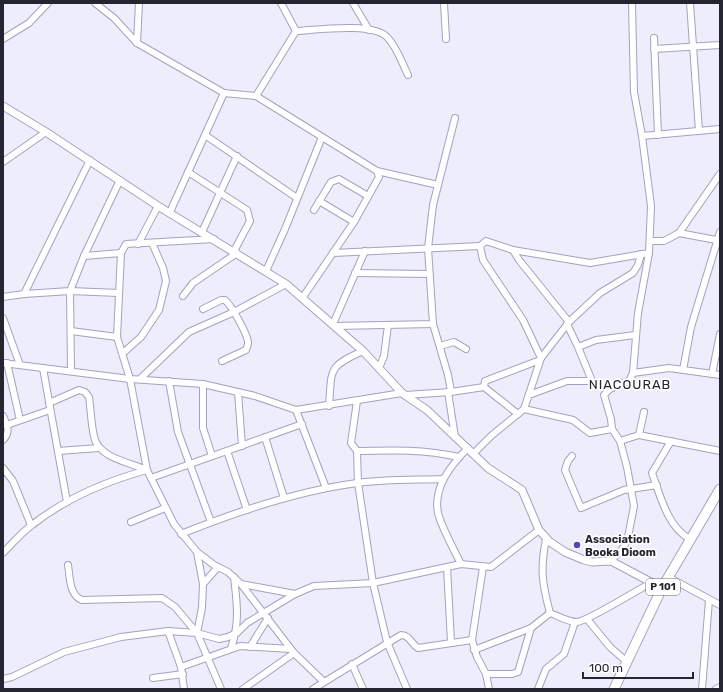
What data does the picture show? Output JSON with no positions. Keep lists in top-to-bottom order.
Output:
{
  "streets": {
    "main road": ["P 101"]
  },
  "districts": ["NIACOURAB"],
  "places": ["Association Booka Dioom"],
  "scale_bar": "100 m"
}
